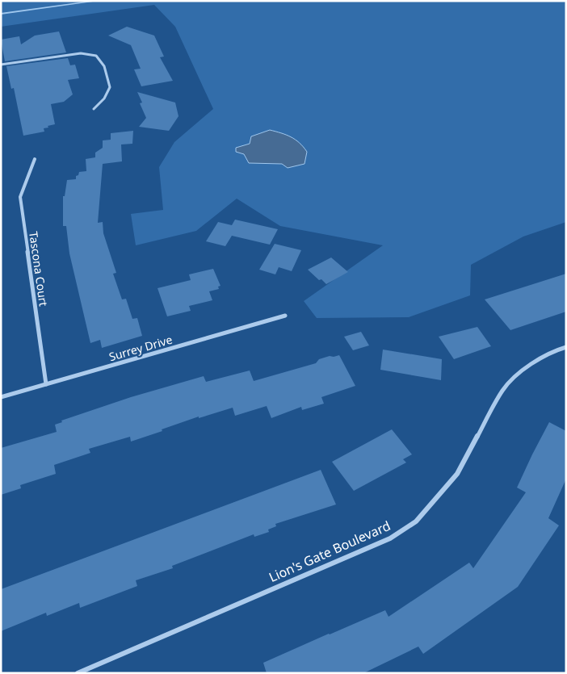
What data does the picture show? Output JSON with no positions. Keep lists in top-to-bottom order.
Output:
{
  "streets": {
    "street": ["Tascona Court", "Surrey Drive", "Lion's Gate Boulevard"]
  },
  "crossings": [
    ["Tascona Court", "Surrey Drive"]
  ]
}
